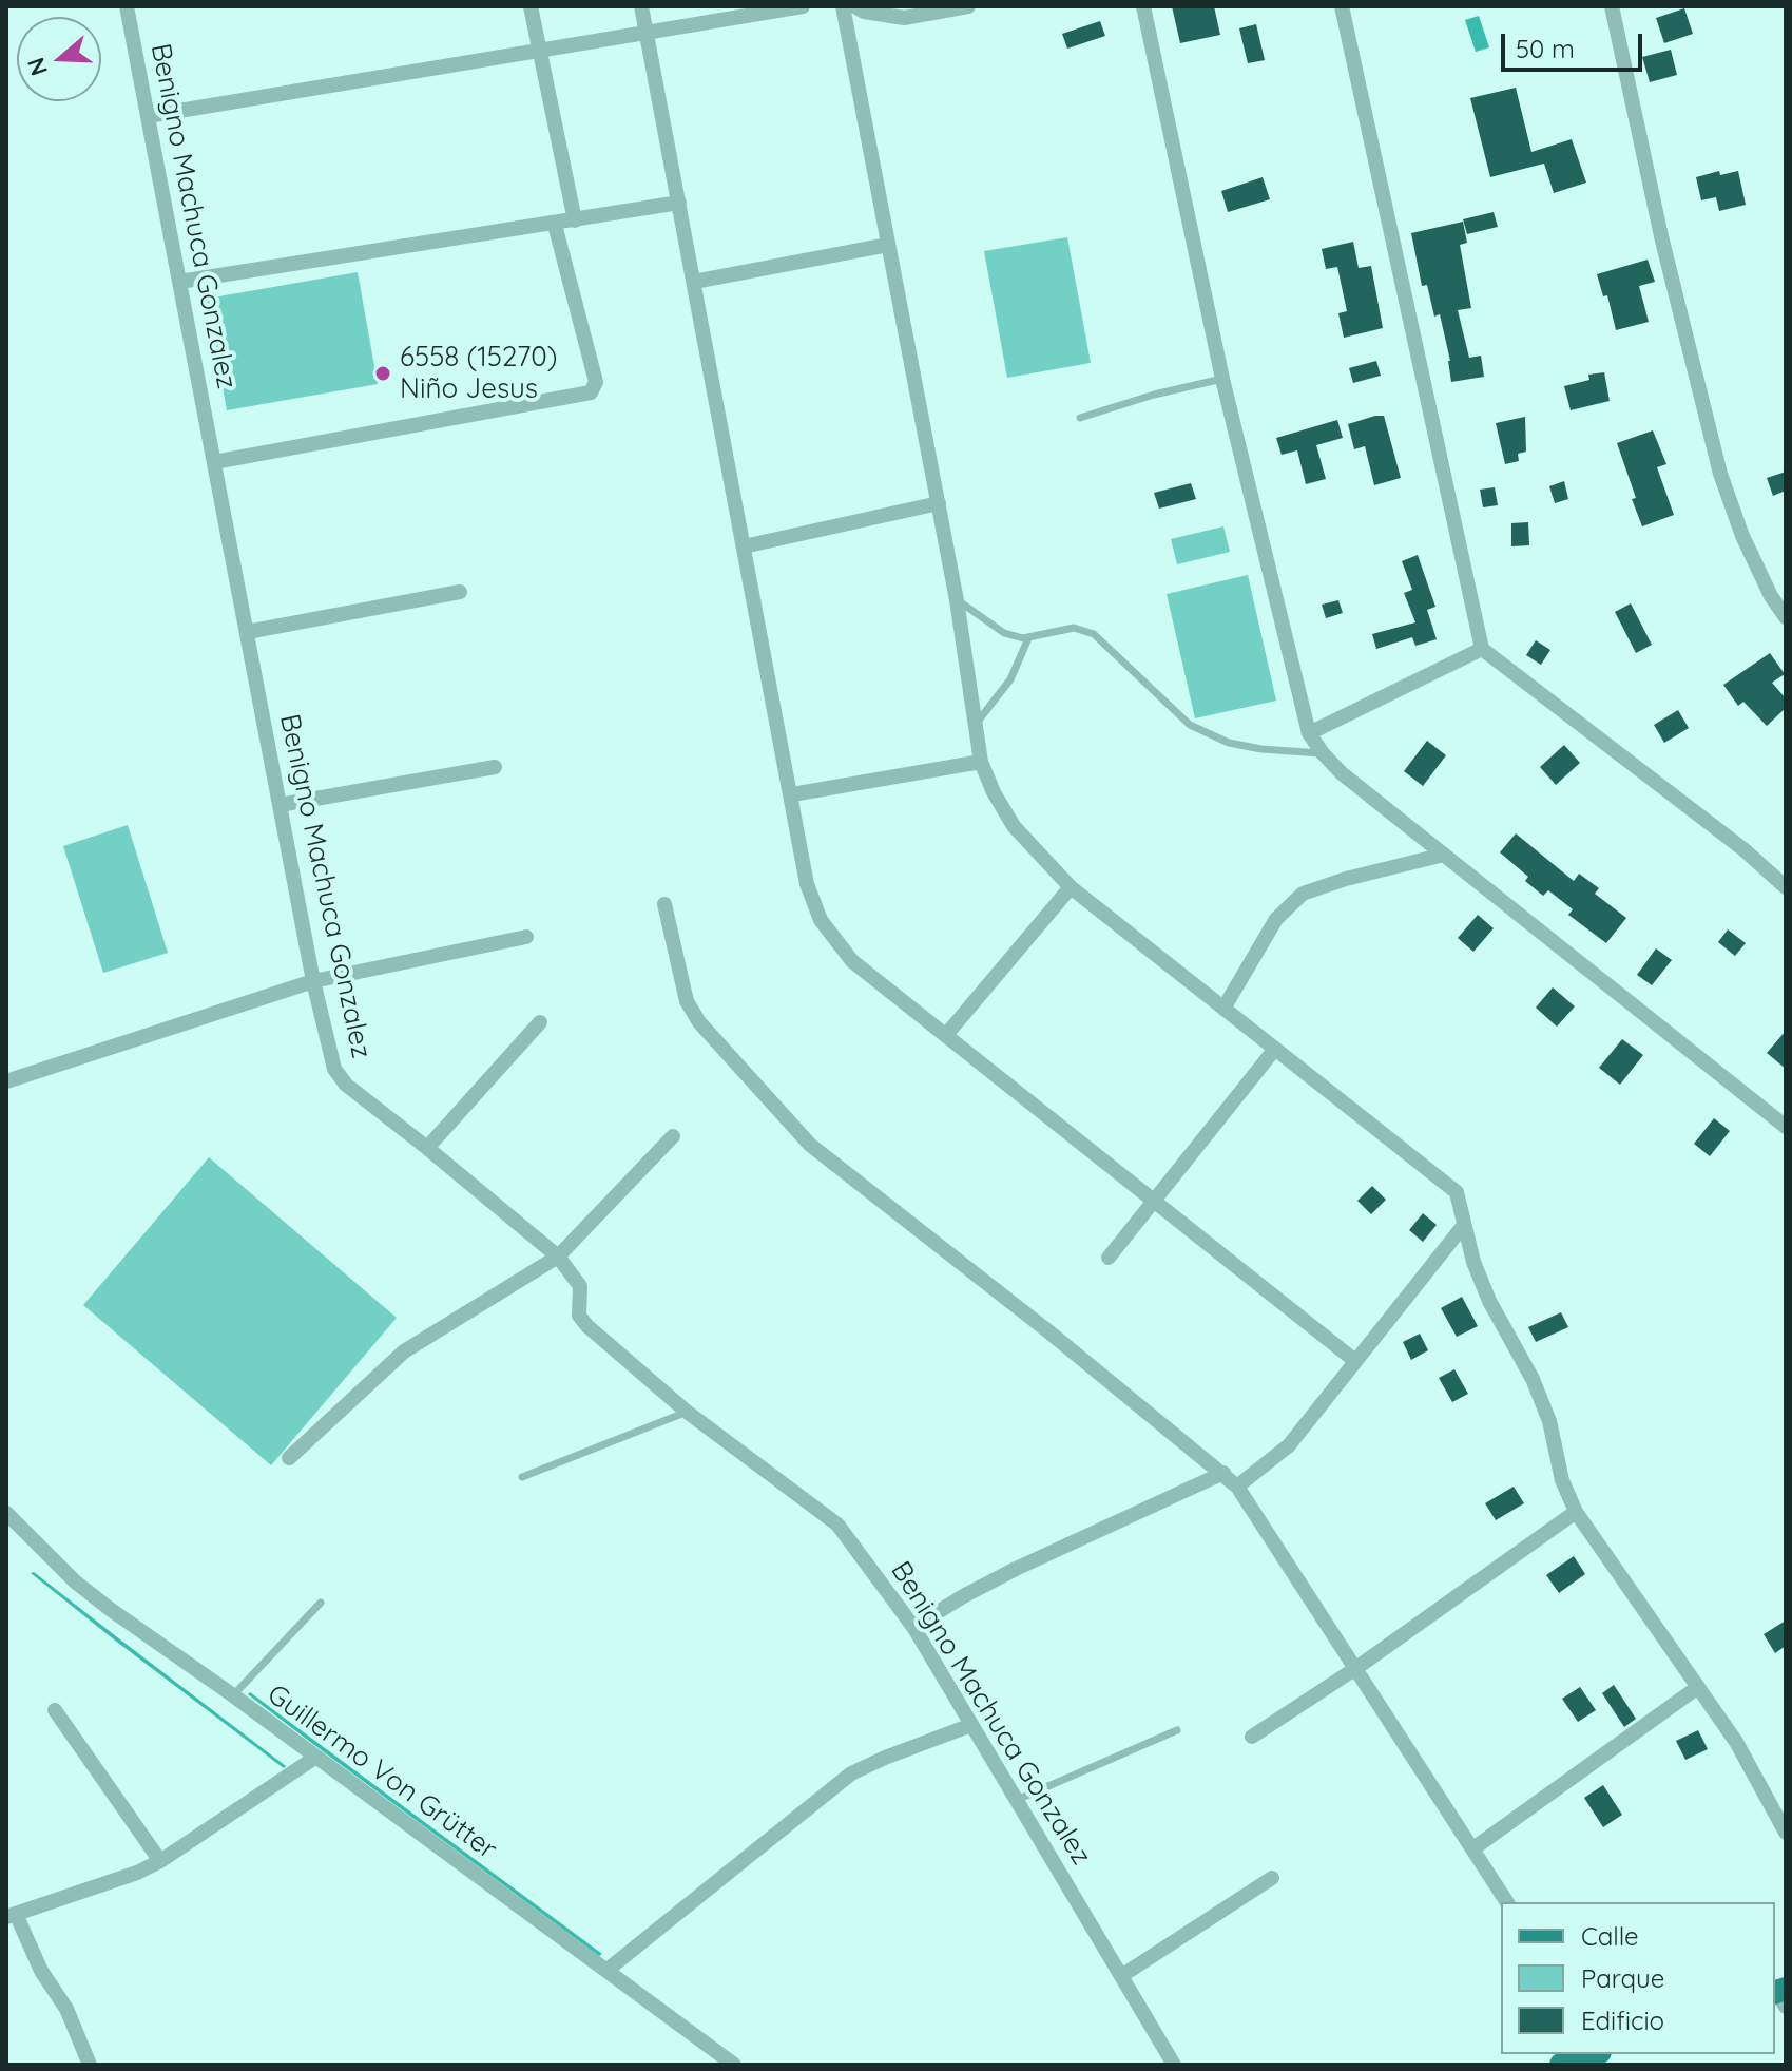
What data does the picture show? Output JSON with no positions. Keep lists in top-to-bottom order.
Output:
{
  "streets": {
    "street": ["Benigno Machuca Gonzalez", "Guillermo Von Grütter"]
  },
  "places": ["6558 (15270) Niño Jesus"],
  "legend": ["Calle", "Parque", "Edificio"],
  "scale_bar": "50 m",
  "north": "left"
}
